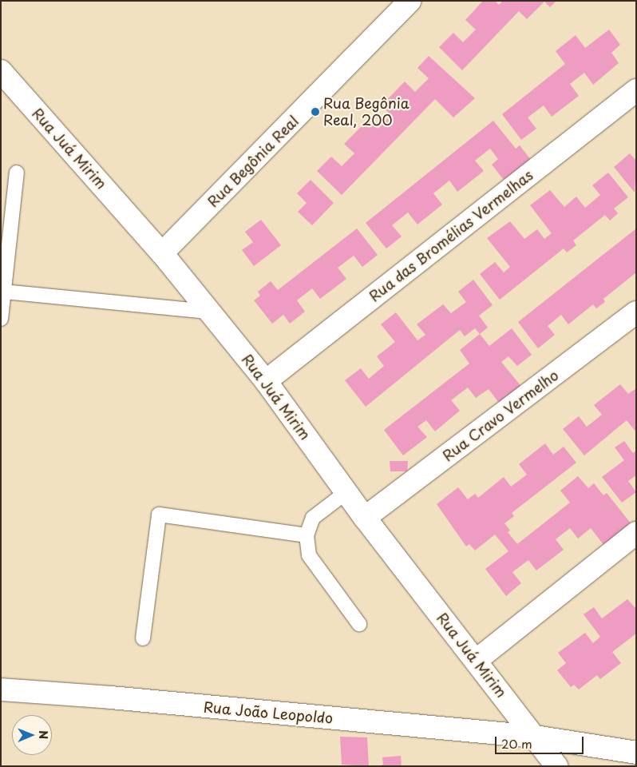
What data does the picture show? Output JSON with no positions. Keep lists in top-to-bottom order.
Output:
{
  "streets": {
    "street": [
      "Rua Juá Mirim",
      "Rua Begônia Real",
      "Rua das Bromélias Vermelhas",
      "Rua Cravo Vermelho",
      "Rua João Leopoldo"
    ]
  },
  "crossings": [
    ["Rua Juá Mirim", "Rua Begônia Real"],
    ["Rua Juá Mirim", "Rua das Bromélias Vermelhas"],
    ["Rua Juá Mirim", "Rua Cravo Vermelho"],
    ["Rua Juá Mirim", "Rua João Leopoldo"]
  ],
  "places": ["Rua Begônia Real, 200"],
  "scale_bar": "20 m",
  "north": "right"
}
